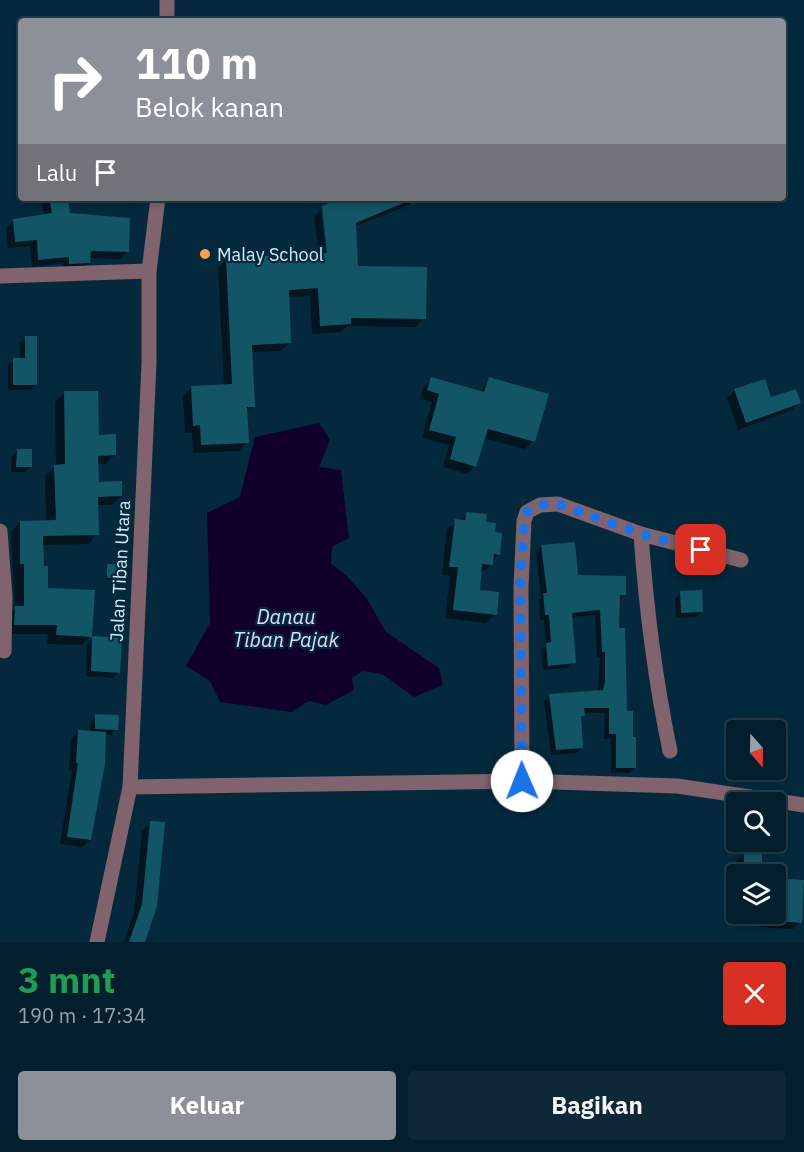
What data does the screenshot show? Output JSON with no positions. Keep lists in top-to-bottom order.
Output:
{
  "streets": {
    "street": ["Jalan Tiban Utara"]
  },
  "water": ["Danau Tiban Pajak"],
  "places": ["Malay School"],
  "north": "bottom",
  "page": {
    "turn": ["110 m", "Belok kanan"],
    "then": "Lalu",
    "heading": ["3 mnt", "190 m · 17:34"],
    "buttons": ["Keluar", "Bagikan"]
  }
}
